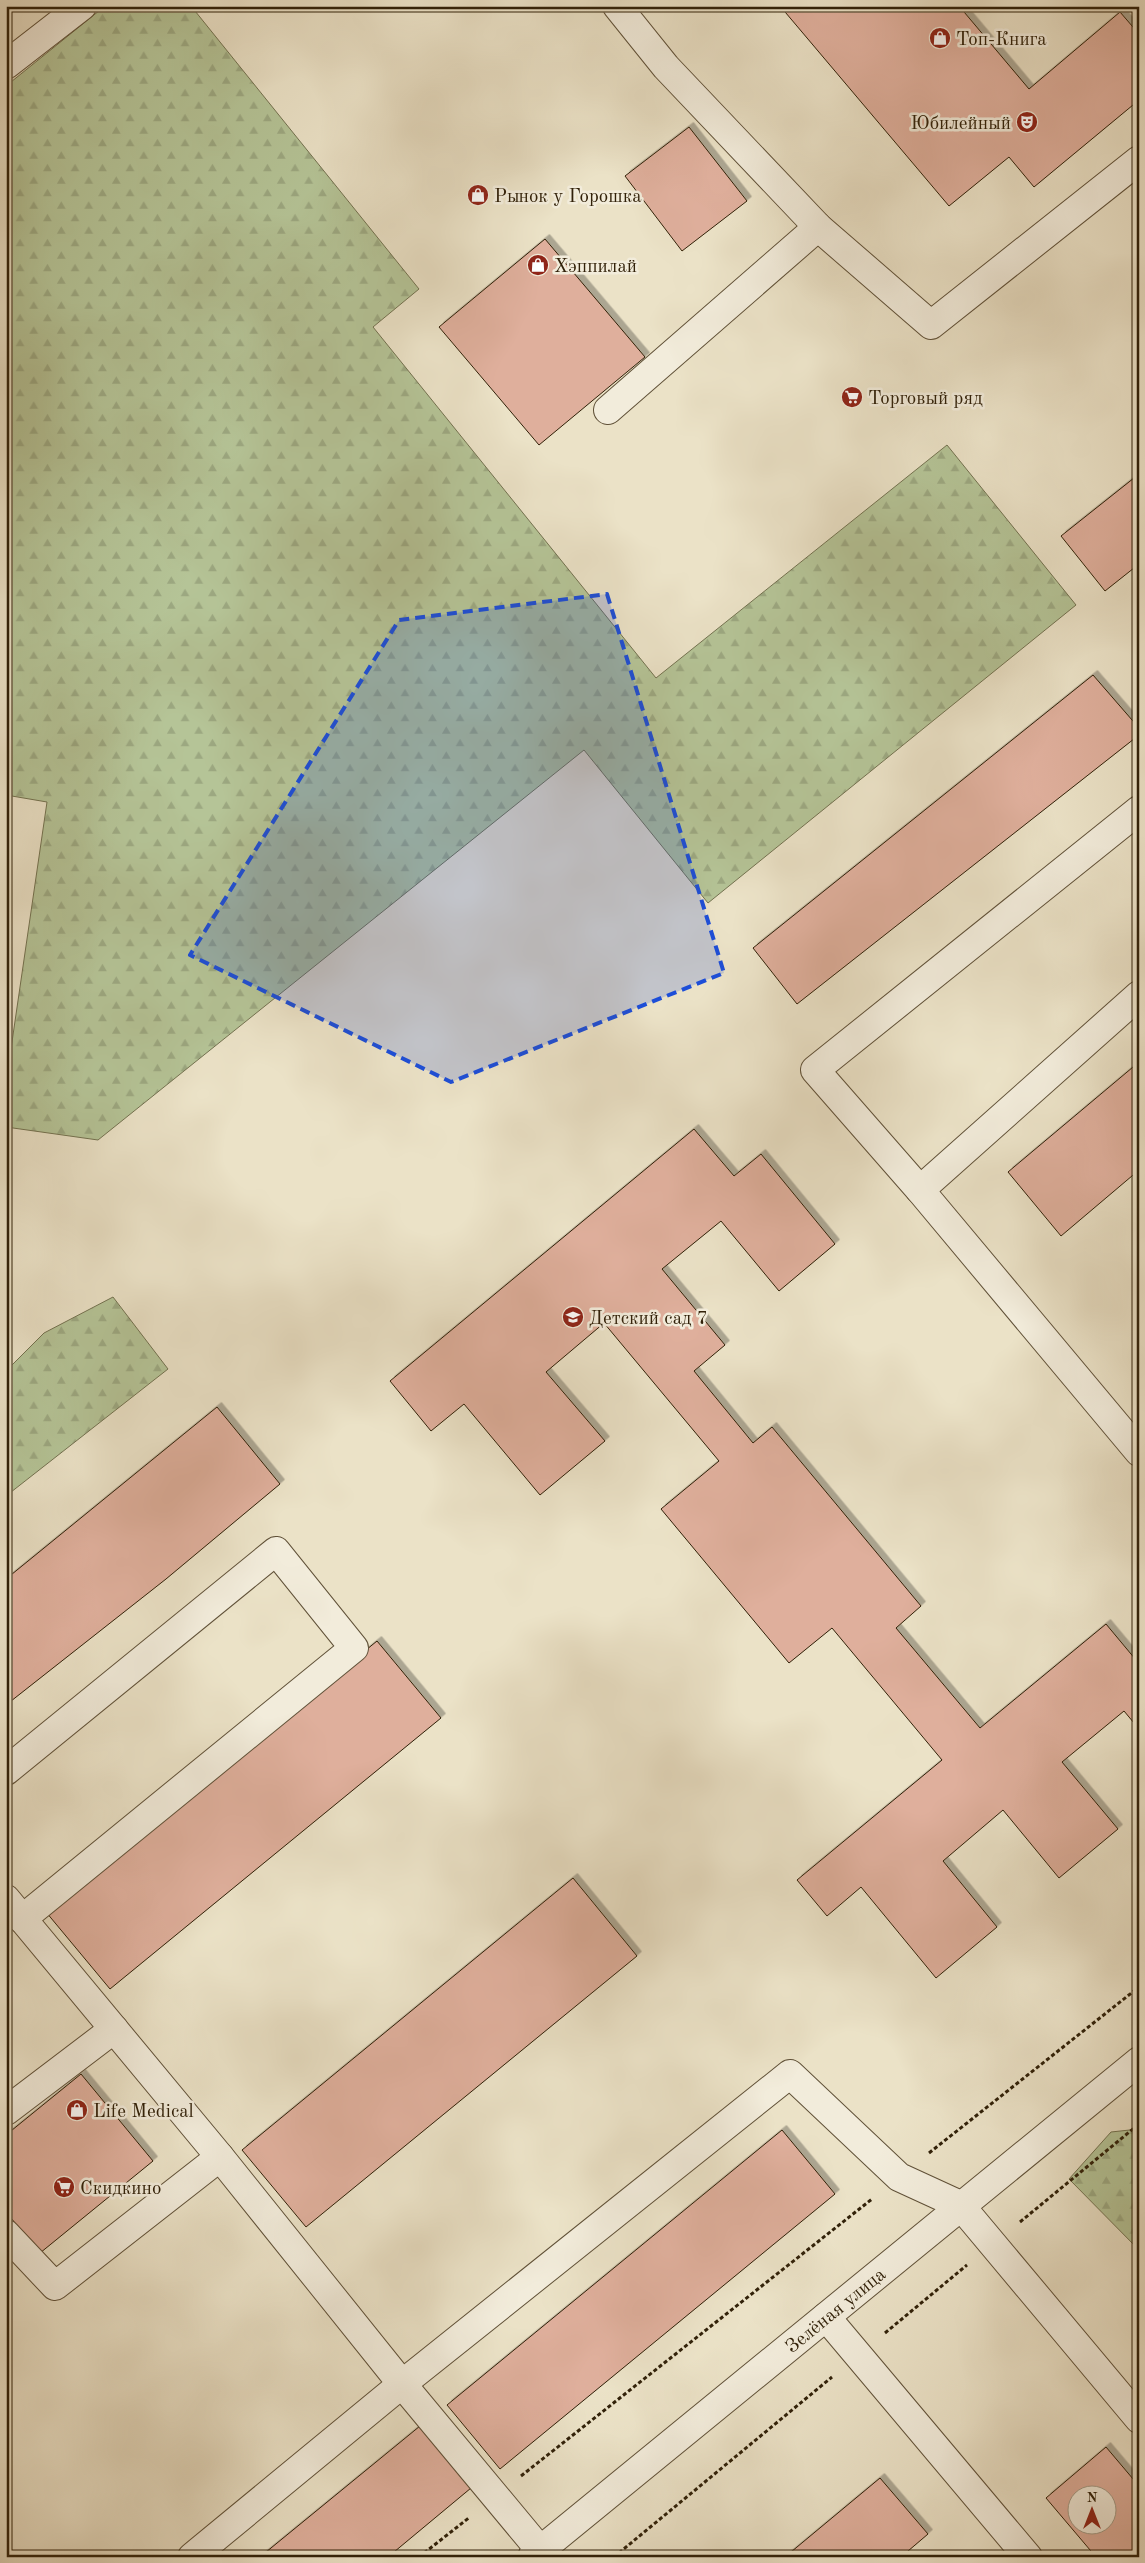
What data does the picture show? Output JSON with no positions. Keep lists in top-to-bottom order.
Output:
{
  "streets": {
    "street": ["Зелёная улица"]
  },
  "places": {
    "shop": [
      "Топ-Книга",
      "Рынок у Горошка",
      "Хэппилай",
      "Life Medical"
    ],
    "theatre": ["Юбилейный"],
    "supermarket": ["Торговый ряд", "Скидкино"],
    "school or university": ["Детский сад 7"]
  },
  "north": "top"
}
